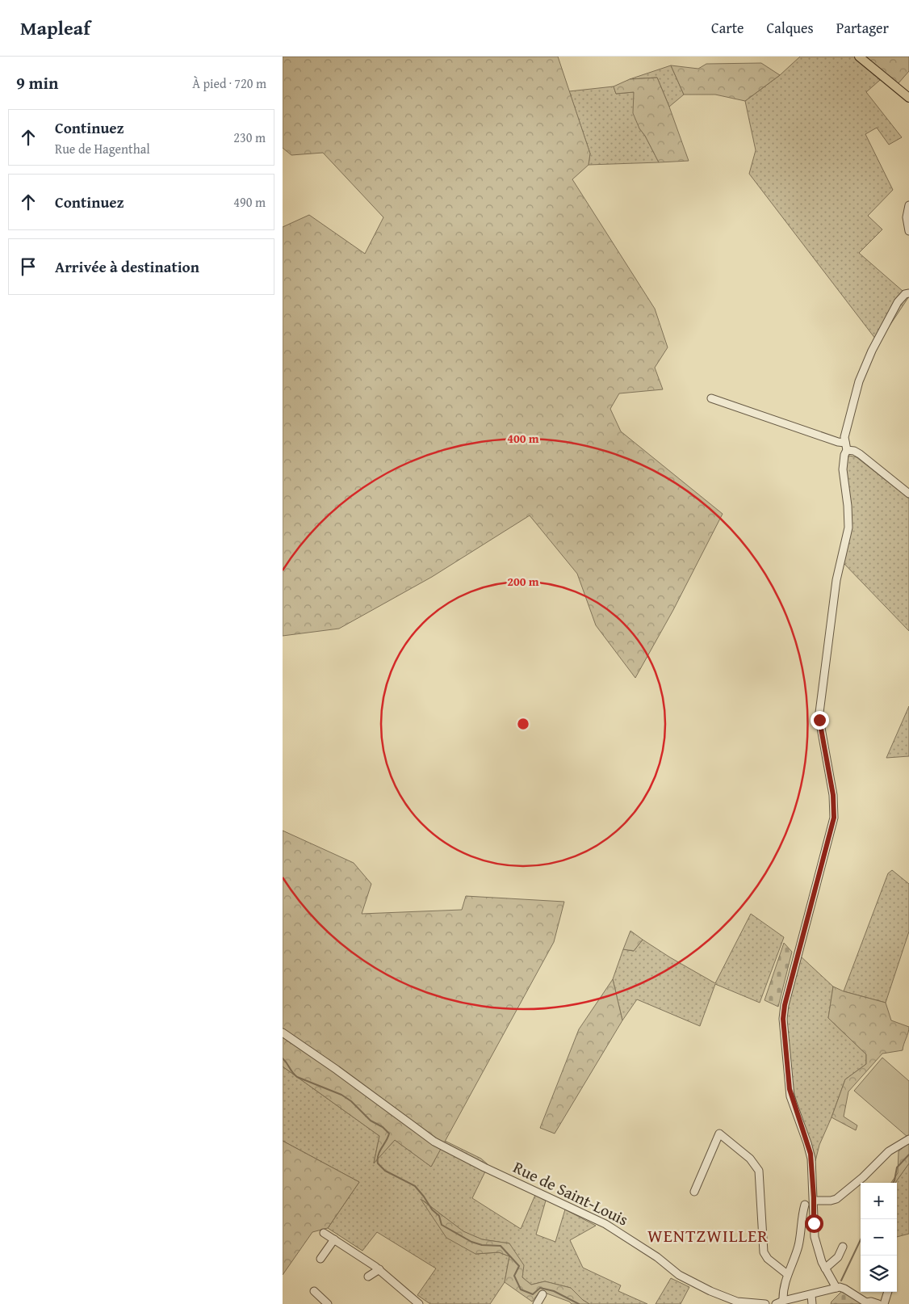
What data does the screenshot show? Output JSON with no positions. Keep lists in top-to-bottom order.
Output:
{
  "streets": {
    "street": ["Rue de Saint-Louis"]
  },
  "districts": ["WENTZWILLER"],
  "page": {
    "header": "Mapleaf",
    "nav": ["Carte", "Calques", "Partager"],
    "heading": ["9 min", "À pied · 720 m"],
    "list": [
      ["Continuez", "Rue de Hagenthal", "230 m"],
      ["Continuez", "490 m"],
      "Arrivée à destination"
    ],
    "map_buttons": ["+", "−"]
  },
  "rings": ["400 m", "200 m"]
}
